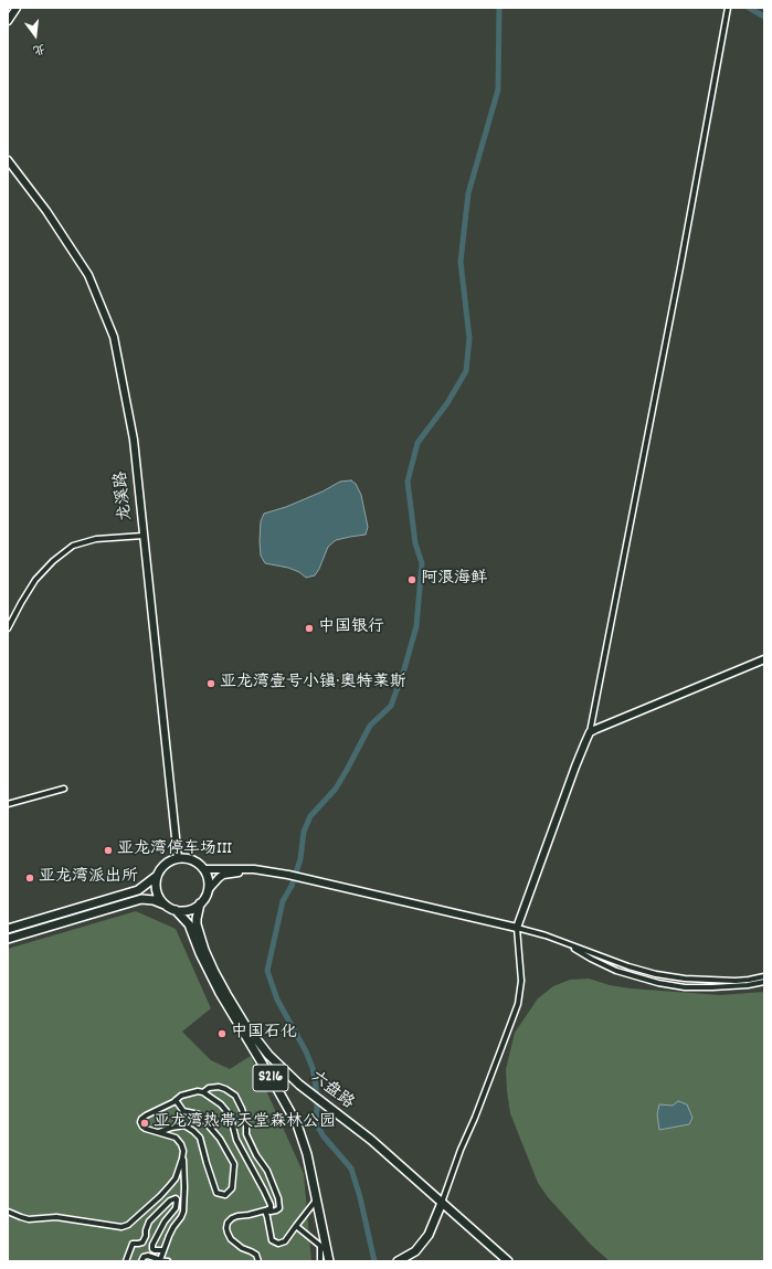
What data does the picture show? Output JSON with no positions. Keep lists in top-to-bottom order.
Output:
{
  "streets": {
    "main road": ["S216", "六盘路"],
    "street": ["龙溪路"]
  },
  "crossings": [
    ["龙溪路", "S216"],
    ["龙溪路", "六盘路"],
    ["S216", "六盘路"]
  ],
  "places": [
    "阿浪海鲜",
    "中国银行",
    "亚龙湾壹号小镇·奥特莱斯",
    "亚龙湾停车场III",
    "亚龙湾派出所",
    "中国石化",
    "亚龙湾热带天堂森林公园"
  ],
  "north": "bottom"
}
